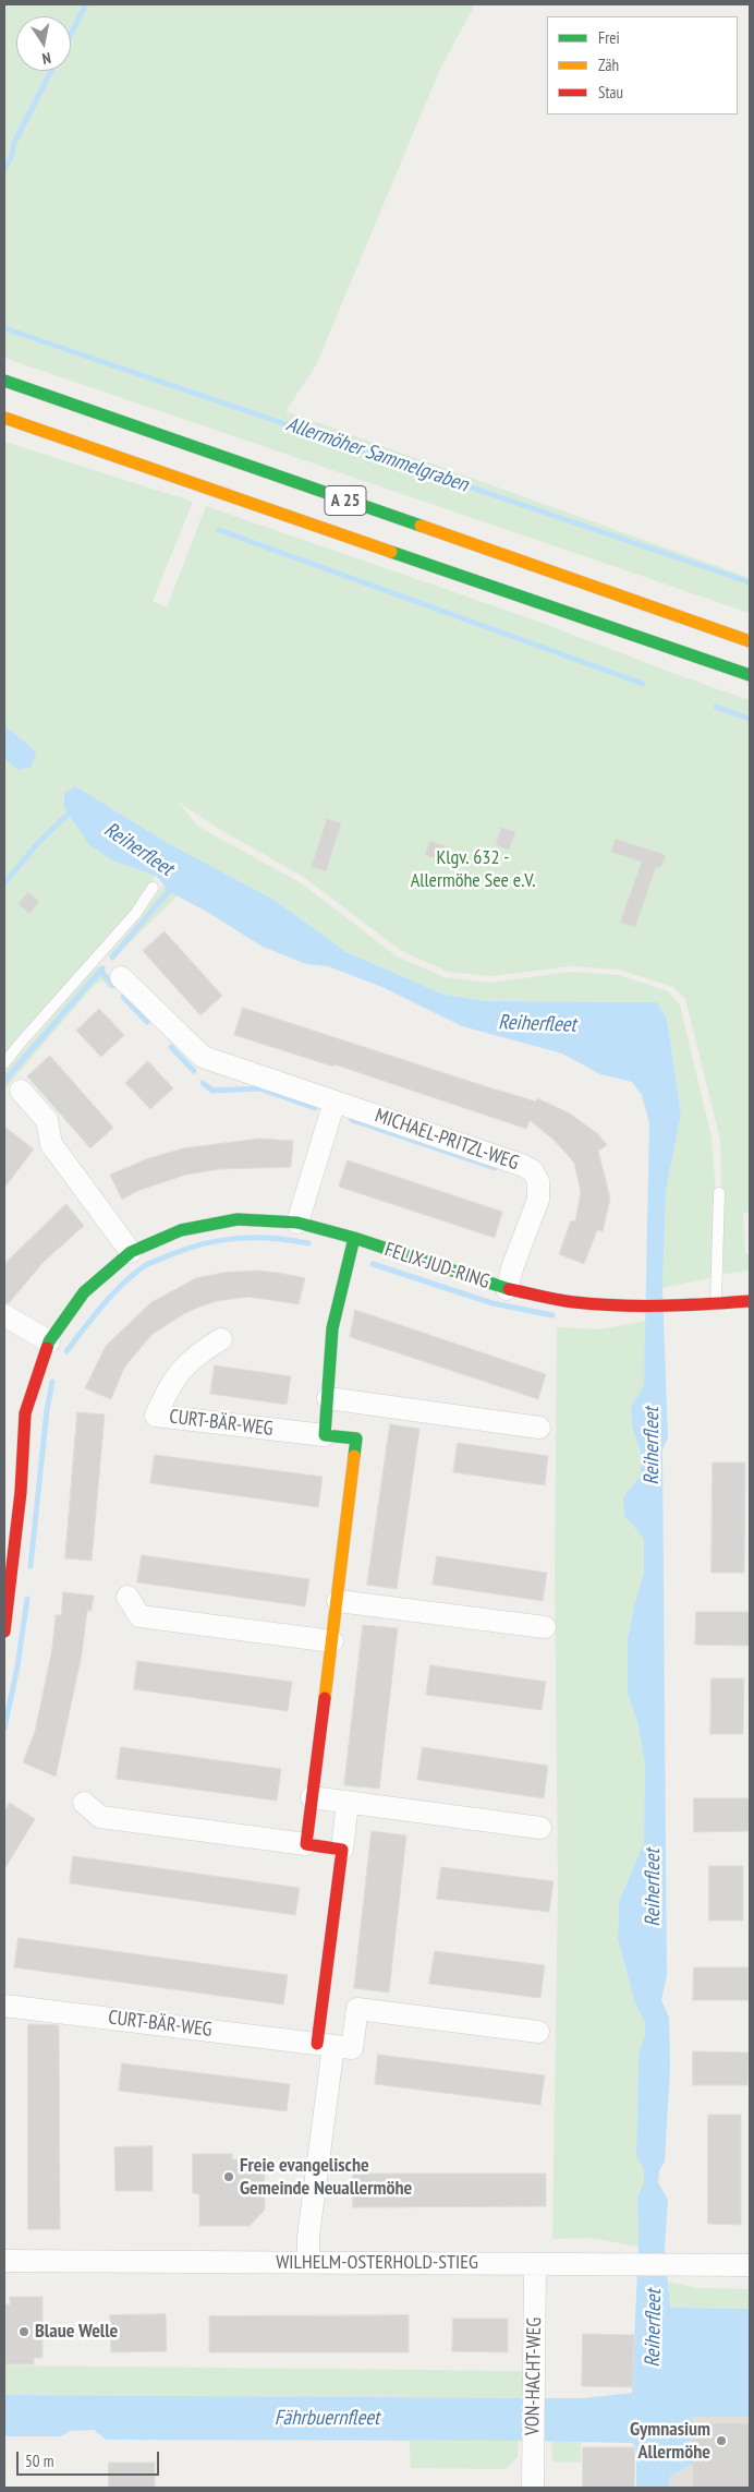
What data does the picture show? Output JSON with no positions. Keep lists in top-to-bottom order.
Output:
{
  "streets": {
    "main road": ["A 25", "FELIX-JUD-RING", "CURT-BÄR-WEG"],
    "street": ["MICHAEL-PRITZL-WEG", "WILHELM-OSTERHOLD-STIEG", "VON-HACHT-WEG"]
  },
  "crossings": [
    ["MICHAEL-PRITZL-WEG", "FELIX-JUD-RING"],
    ["WILHELM-OSTERHOLD-STIEG", "VON-HACHT-WEG"]
  ],
  "water": ["Allermöher Sammelgraben", "Reiherfleet", "Fährbuernfleet"],
  "parks": ["Klgv. 632 - Allermöhe See e.V."],
  "places": ["Freie evangelische Gemeinde Neuallermöhe", "Blaue Welle", "Gymnasium Allermöhe"],
  "legend": ["Frei", "Zäh", "Stau"],
  "scale_bar": "50 m",
  "north": "bottom"
}
